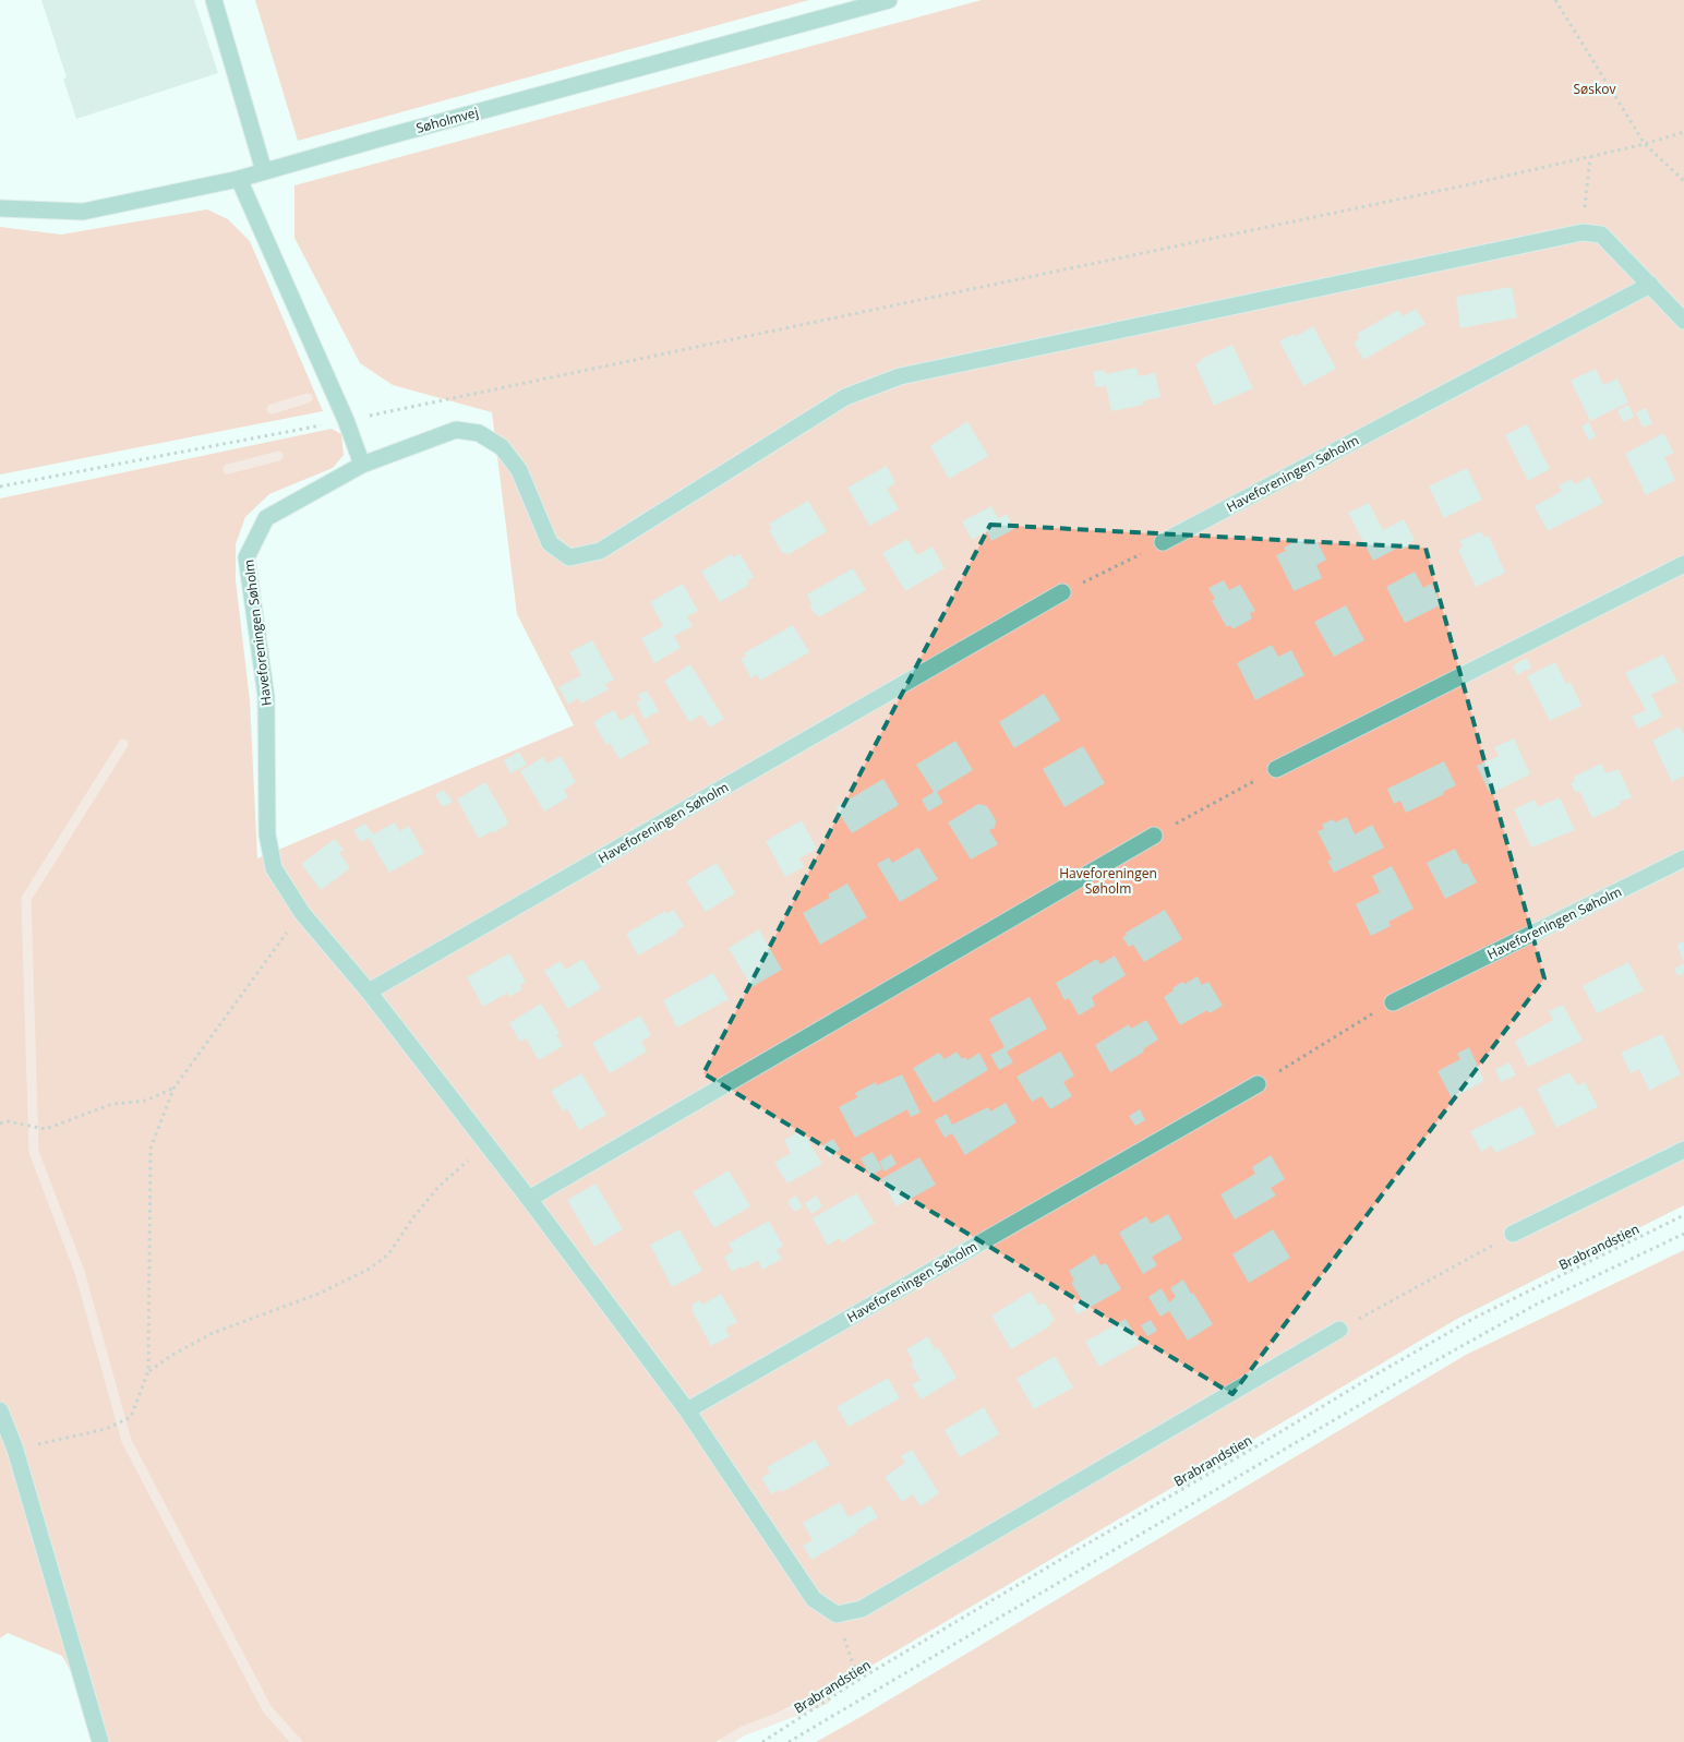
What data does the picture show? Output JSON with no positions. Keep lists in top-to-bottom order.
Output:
{
  "streets": {
    "street": ["Søholmvej", "Haveforeningen Søholm"],
    "path": ["Brabrandstien"]
  },
  "parks": ["Søskov", "Haveforeningen Søholm"]
}
